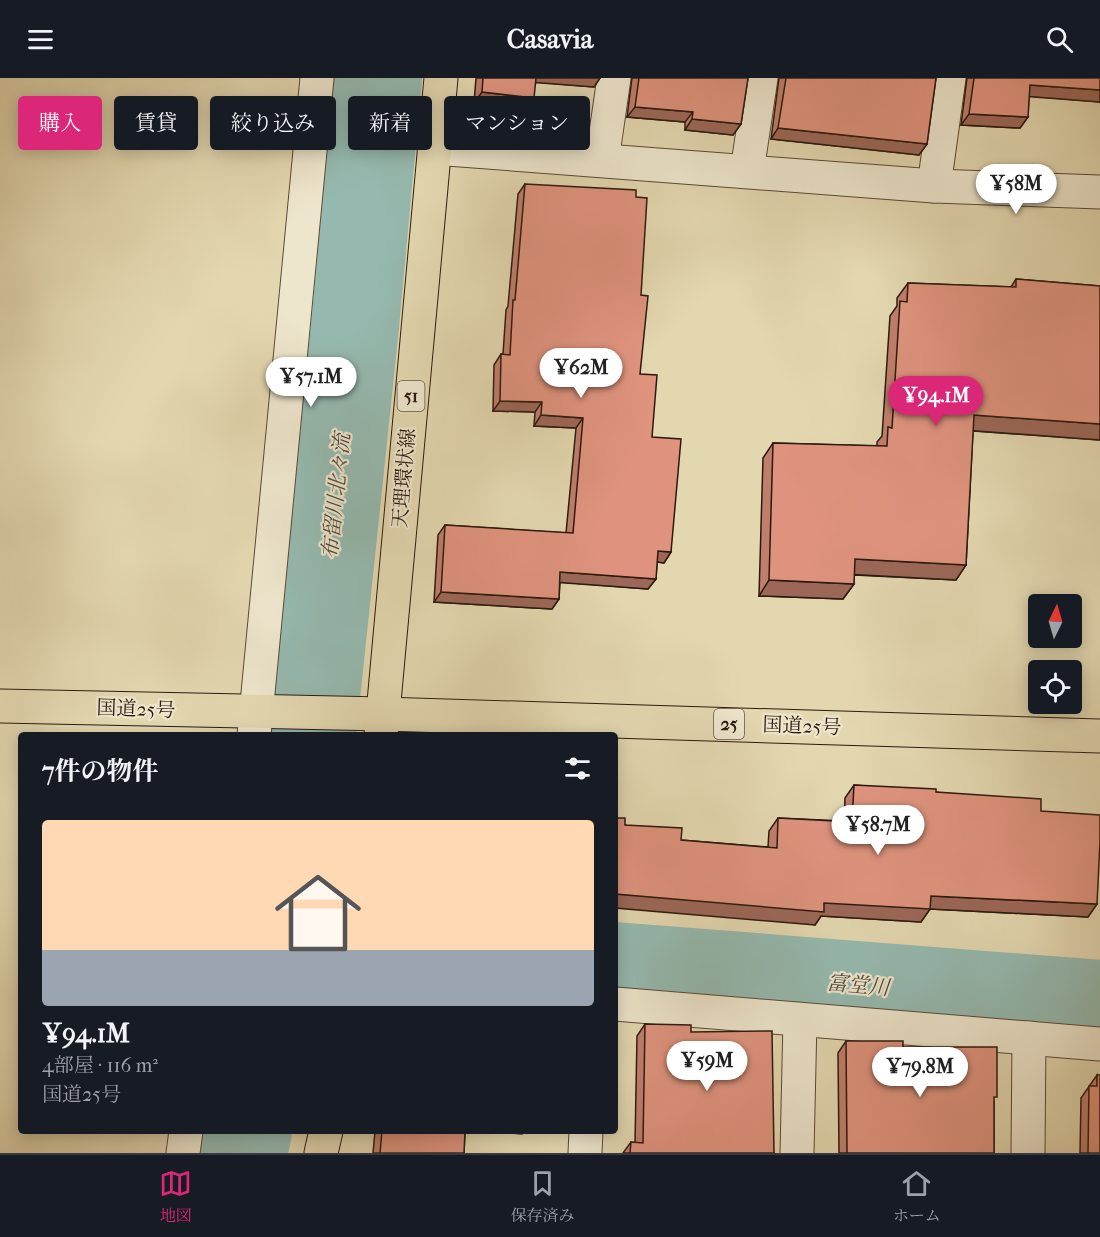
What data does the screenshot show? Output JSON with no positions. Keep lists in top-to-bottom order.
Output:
{
  "streets": {
    "main road": [
      "51",
      "天理環状線",
      "国道25号",
      "25"
    ]
  },
  "crossings": [
    ["天理環状線", "国道25号"]
  ],
  "water": ["布留川北々流", "富堂川"],
  "north": "top",
  "page": {
    "header": "Casavia",
    "chip": [
      "購入",
      "賃貸",
      "絞り込み",
      "新着",
      "マンション"
    ],
    "price": [
      "¥58M",
      "¥62M",
      "¥57.1M",
      "¥94.1M",
      "¥58.7M",
      "¥59M",
      "¥79.8M"
    ],
    "heading": "7件の物件",
    "list": [
      {
        "name": "¥94.1M",
        "note": "4部屋 · 116 m² · 国道25号"
      }
    ],
    "tabs": ["地図", "保存済み", "ホーム"]
  }
}
